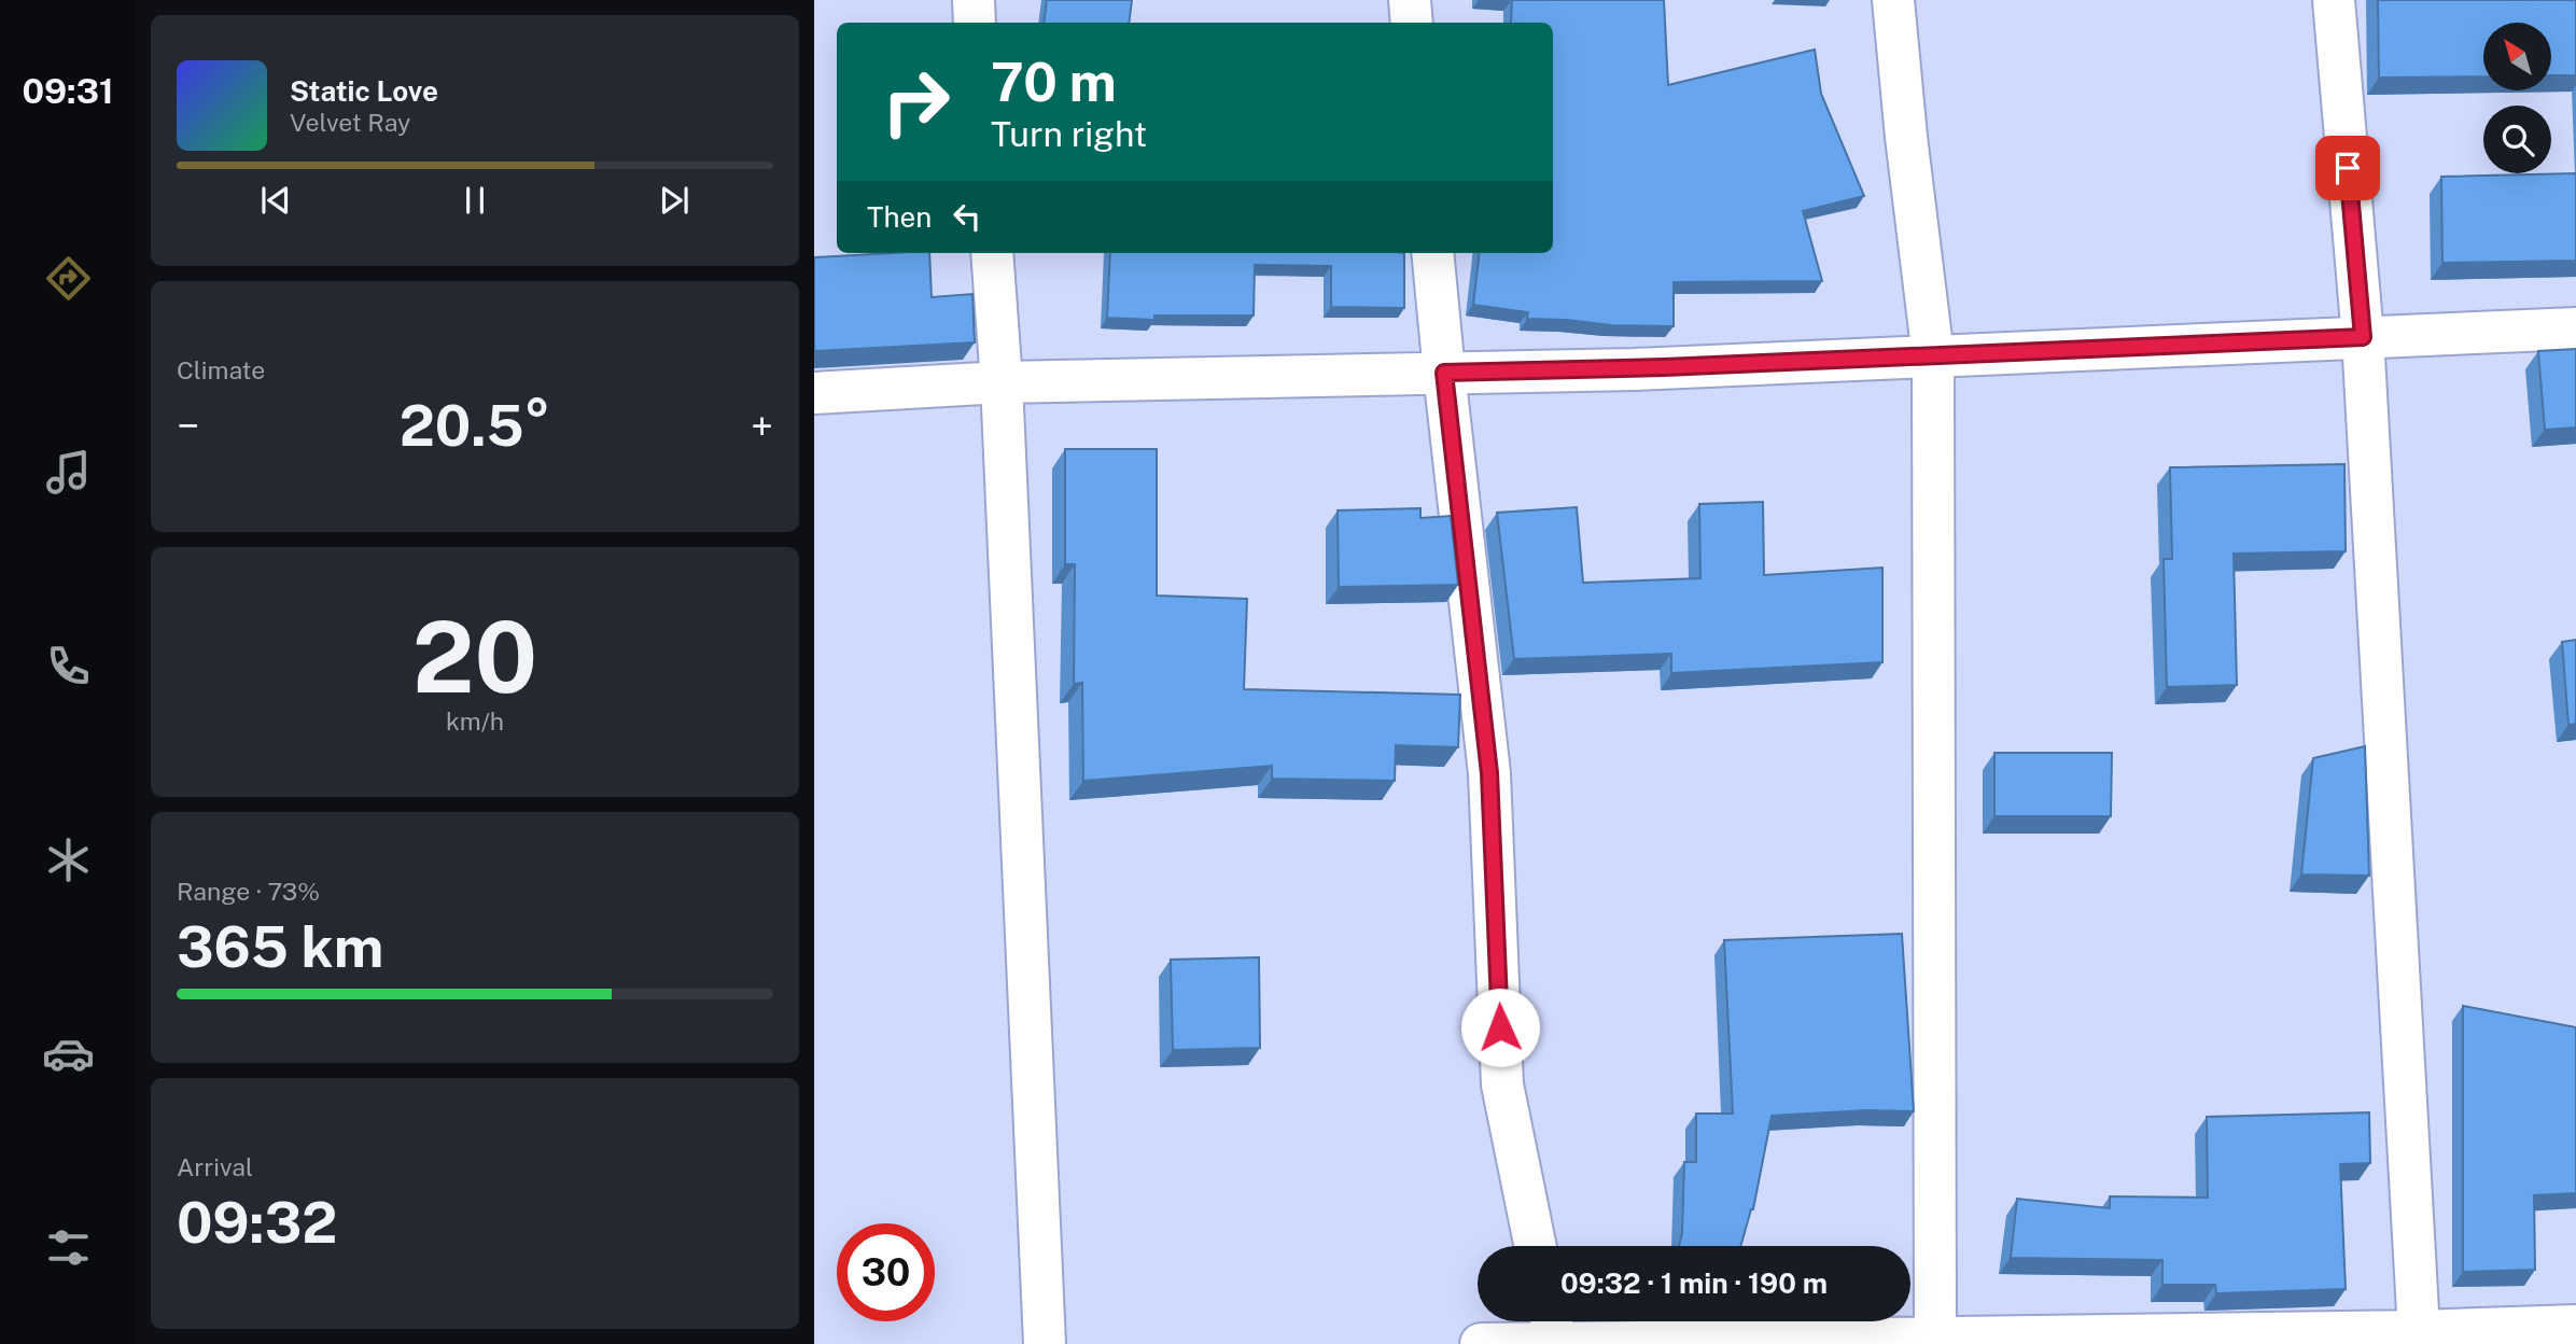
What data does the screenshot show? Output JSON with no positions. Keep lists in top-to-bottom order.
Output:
{
  "north": "top left",
  "page": {
    "tabs": "09:31",
    "turn": ["70 m", "Turn right"],
    "song": ["Static Love", "Velvet Ray"],
    "then": "Then",
    "tile": [
      "Climate",
      ["20", "km/h"],
      ["Range · 73%", "365 km"],
      ["Arrival", "09:32"]
    ],
    "heat": ["−", "20.5°", "+"],
    "limit": "30",
    "trip": "09:32 · 1 min · 190 m"
  }
}
